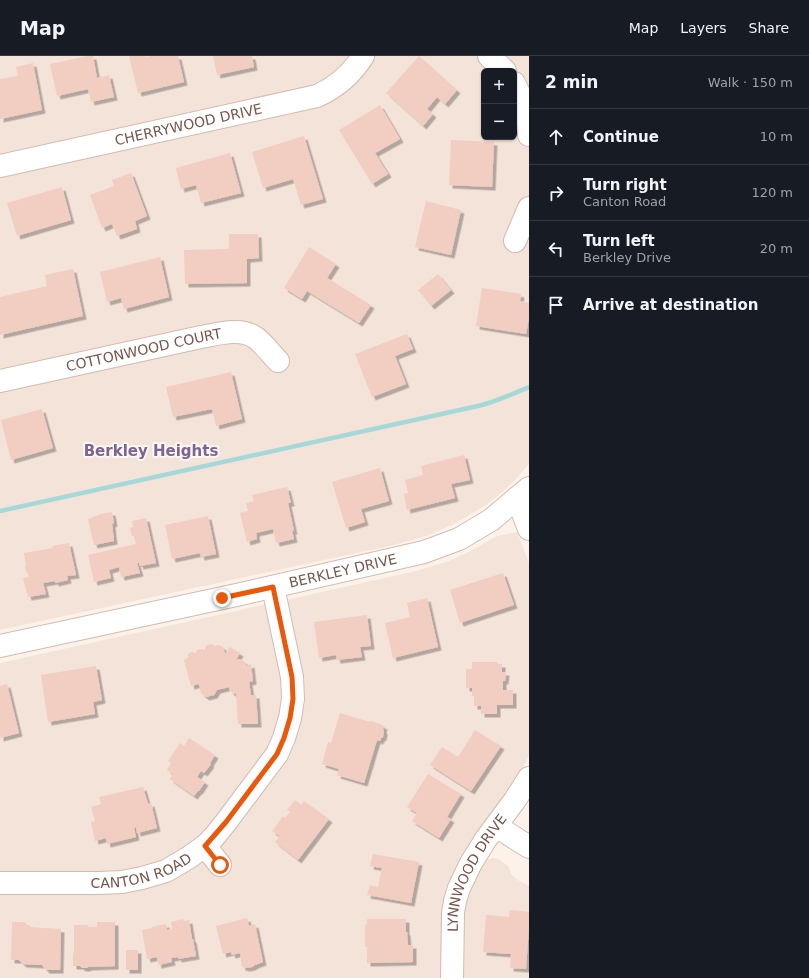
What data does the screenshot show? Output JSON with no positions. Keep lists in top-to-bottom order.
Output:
{
  "streets": {
    "street": [
      "CHERRYWOOD DRIVE",
      "COTTONWOOD COURT",
      "BERKLEY DRIVE",
      "CANTON ROAD",
      "LYNNWOOD DRIVE"
    ]
  },
  "crossings": [
    ["BERKLEY DRIVE", "CANTON ROAD"]
  ],
  "districts": ["Berkley Heights"],
  "page": {
    "header": "Map",
    "nav": ["Map", "Layers", "Share"],
    "heading": ["2 min", "Walk · 150 m"],
    "map_buttons": ["+", "−"],
    "list": [
      ["Continue", "10 m"],
      ["Turn right", "Canton Road", "120 m"],
      ["Turn left", "Berkley Drive", "20 m"],
      "Arrive at destination"
    ]
  }
}
